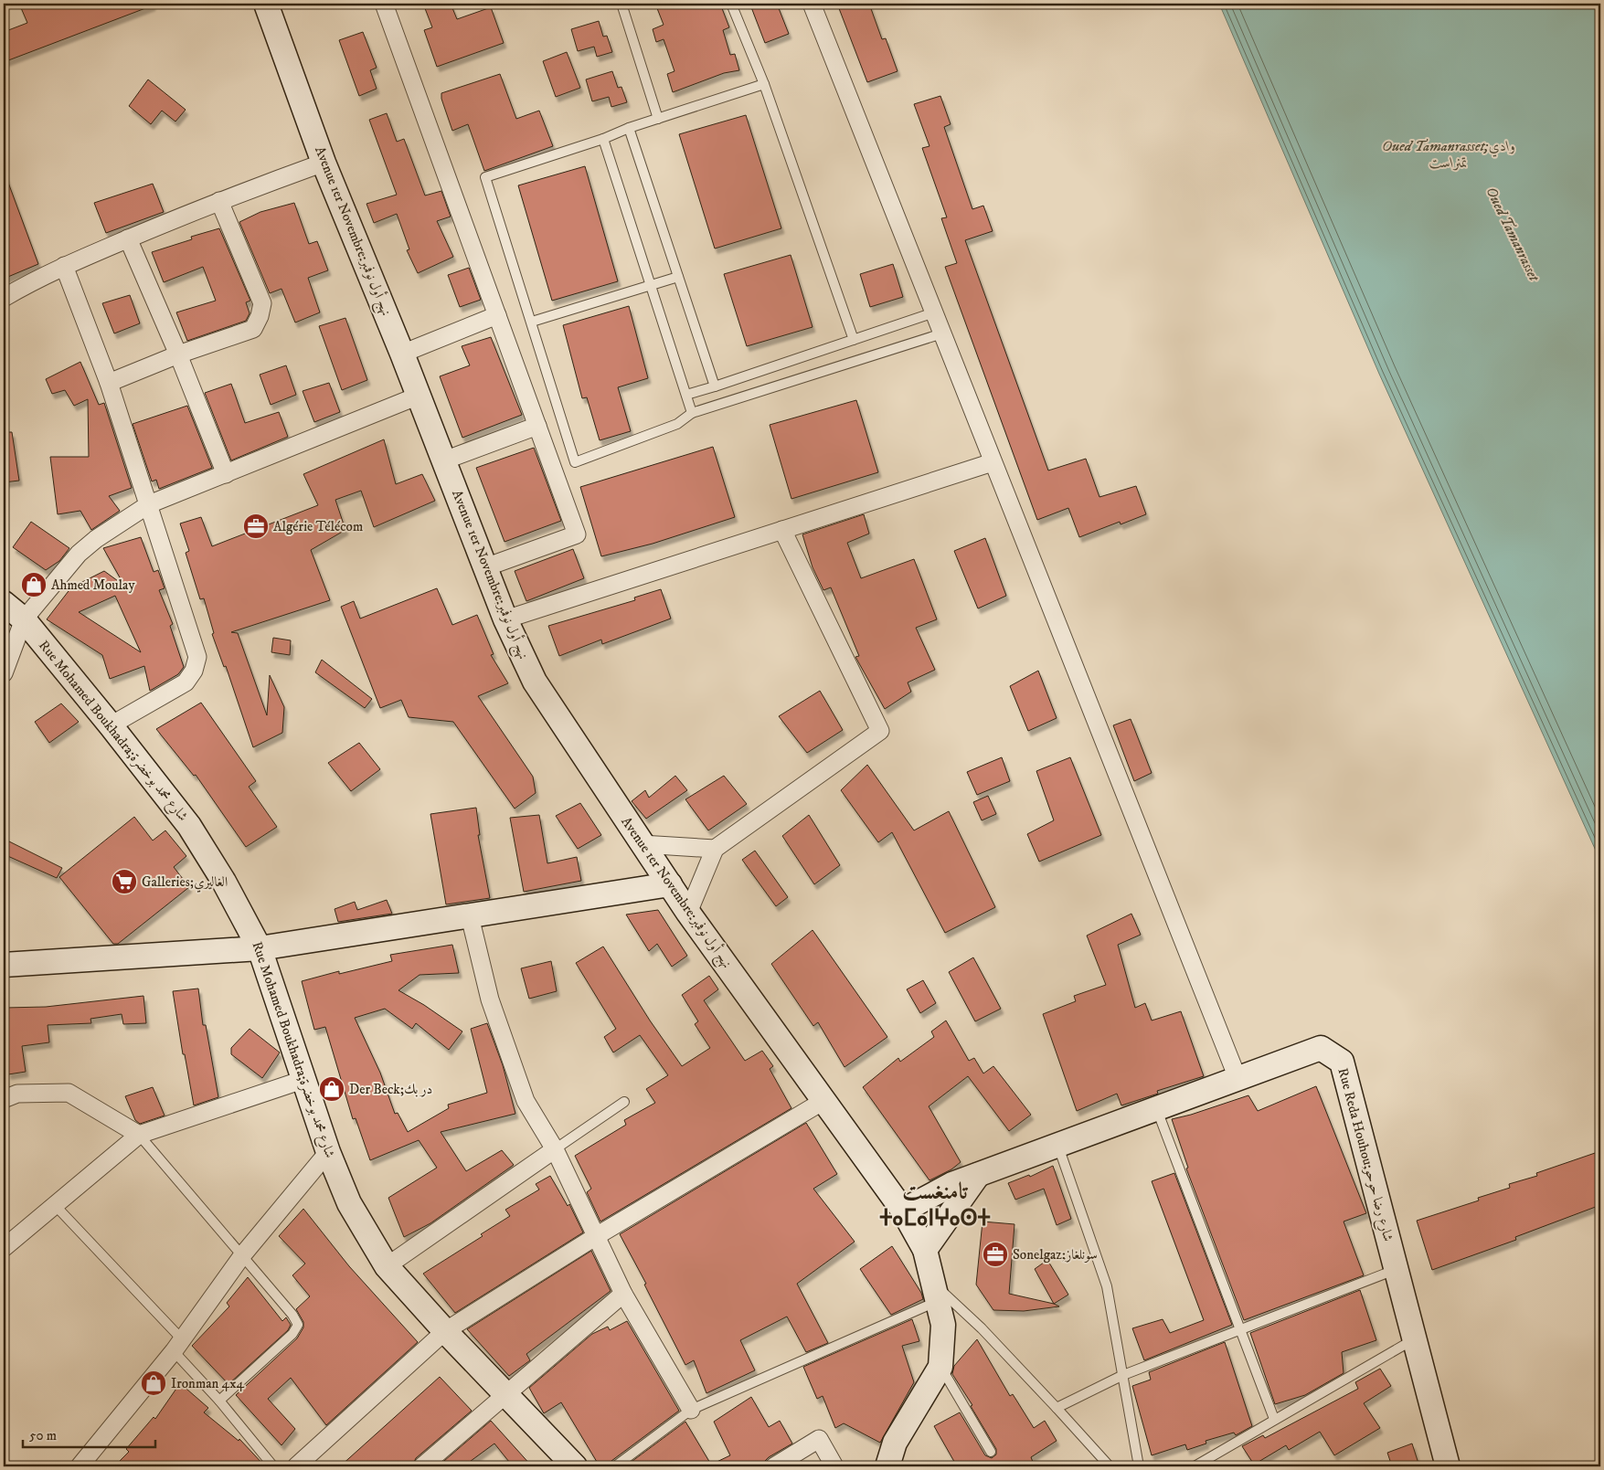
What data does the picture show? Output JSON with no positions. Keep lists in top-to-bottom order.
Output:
{
  "streets": {
    "main road": ["Avenue 1er Novembre;نهج أول نوفمبر", "Rue Mohamed Boukhadra;شارع محمد بوخضرة", "Rue Reda Houhou;شارع رضا حوحو"]
  },
  "crossings": [
    ["Avenue 1er Novembre;نهج أول نوفمبر", "Rue Reda Houhou;شارع رضا حوحو"]
  ],
  "districts": ["تامنغست ⵜⴰⵎⴰⵏⵖⴰⵙⵜ"],
  "water": ["Oued Tamanrasset;وادي تمنراست", "Oued Tamanrasset"],
  "places": {
    "office": ["Algérie Télécom", "Sonelgaz;سونلغاز"],
    "shop": ["Ahmed Moulay", "Der Beck;در بك", "Ironman 4x4"],
    "supermarket": ["Galleries;الغاليري"]
  },
  "scale_bar": "50 m"
}
